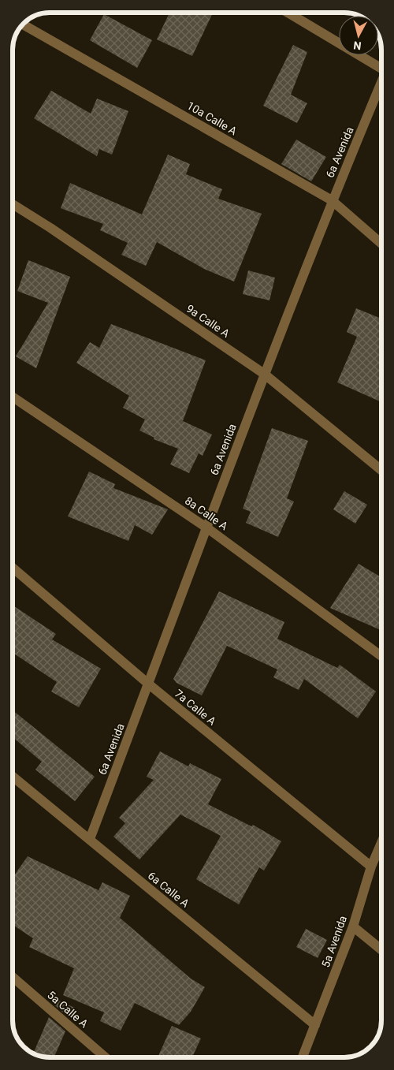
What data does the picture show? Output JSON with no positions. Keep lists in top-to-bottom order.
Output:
{
  "streets": {
    "street": [
      "10a Calle A",
      "6a Avenida",
      "9a Calle A",
      "8a Calle A",
      "7a Calle A",
      "6a Calle A",
      "5a Avenida",
      "5a Calle A"
    ]
  },
  "crossings": [
    ["10a Calle A", "6a Avenida"],
    ["6a Avenida", "9a Calle A"],
    ["6a Avenida", "8a Calle A"],
    ["6a Avenida", "7a Calle A"],
    ["6a Avenida", "6a Calle A"],
    ["7a Calle A", "5a Avenida"],
    ["6a Calle A", "5a Avenida"]
  ],
  "north": "bottom"
}
